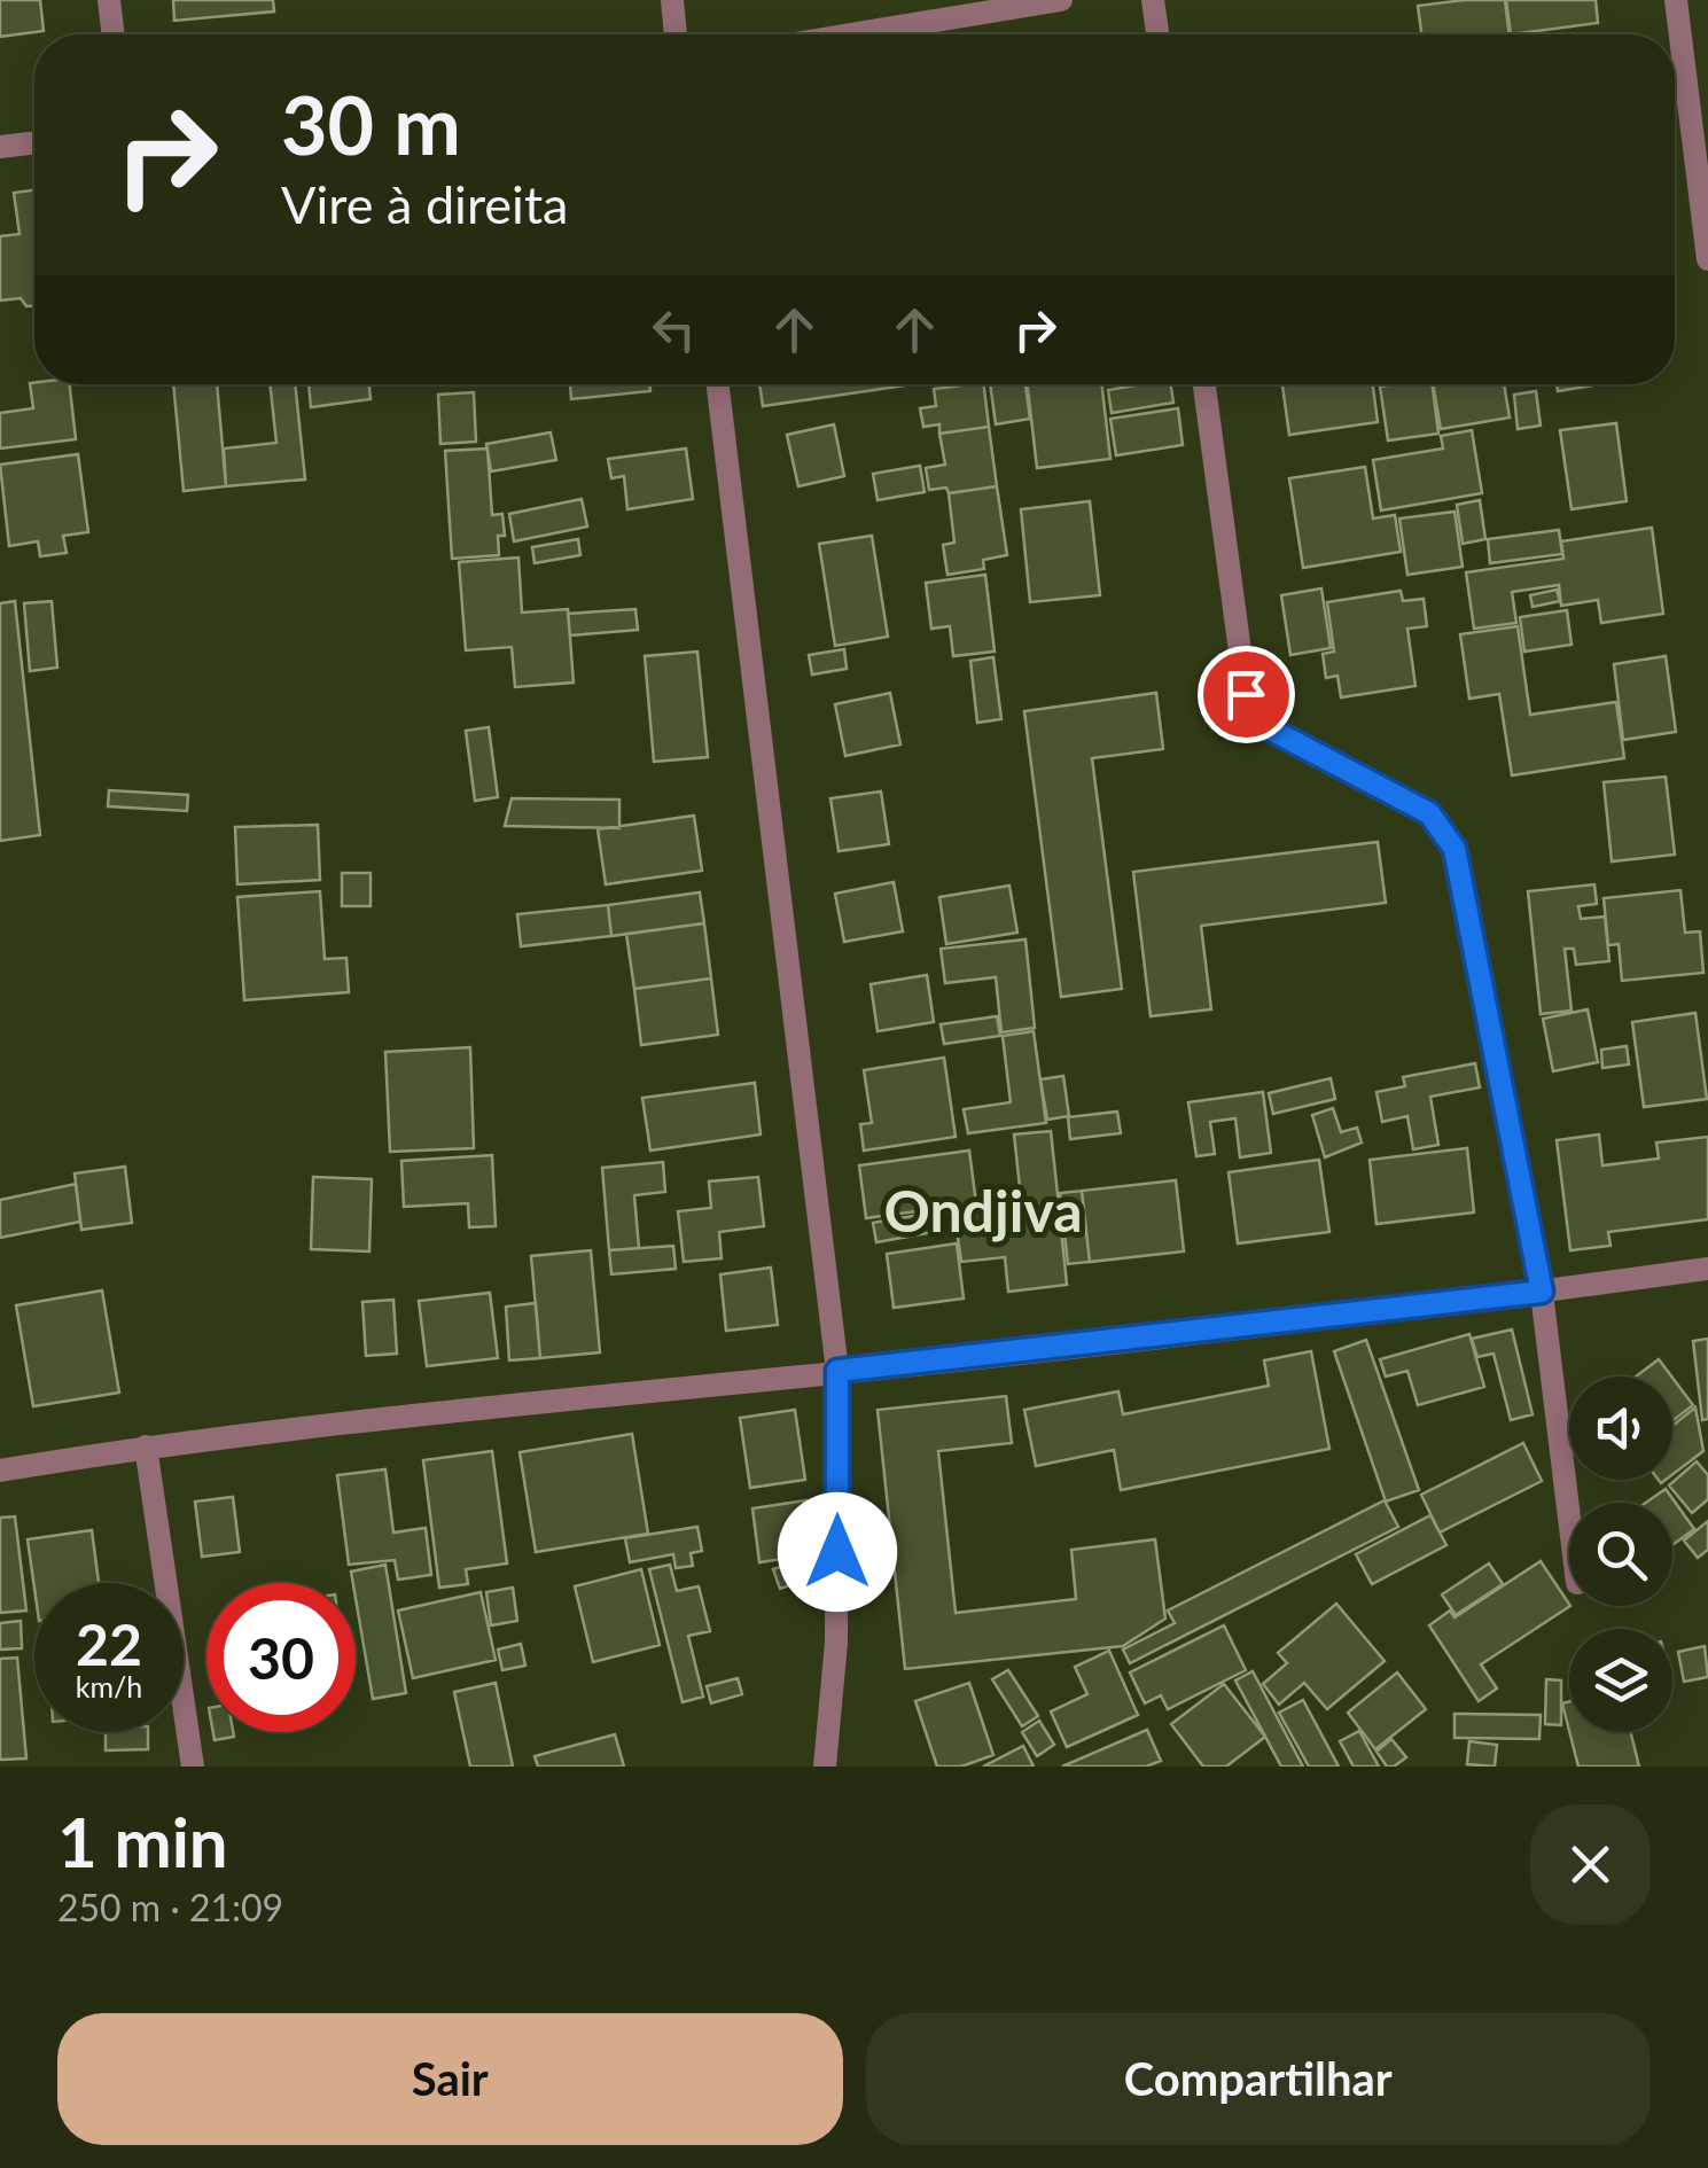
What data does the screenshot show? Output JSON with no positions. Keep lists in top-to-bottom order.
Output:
{
  "districts": ["Ondjiva"],
  "page": {
    "turn": ["30 m", "Vire à direita"],
    "speed": "22 km/h",
    "limit": "30",
    "heading": ["1 min", "250 m · 21:09"],
    "buttons": ["Sair", "Compartilhar"]
  }
}
